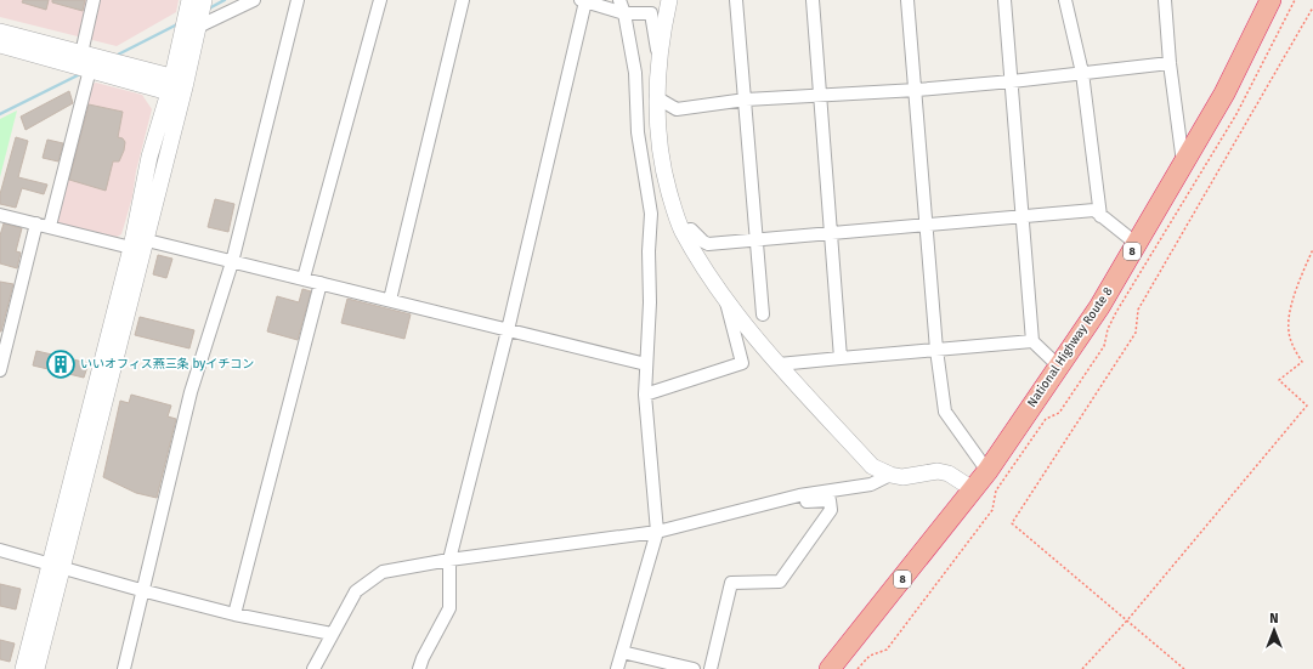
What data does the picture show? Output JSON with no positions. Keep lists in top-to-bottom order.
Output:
{
  "streets": {
    "highway": ["8", "National Highway Route 8"]
  },
  "places": {
    "building": ["いいオフィス燕三条 byイチコン"]
  },
  "north": "top"
}
